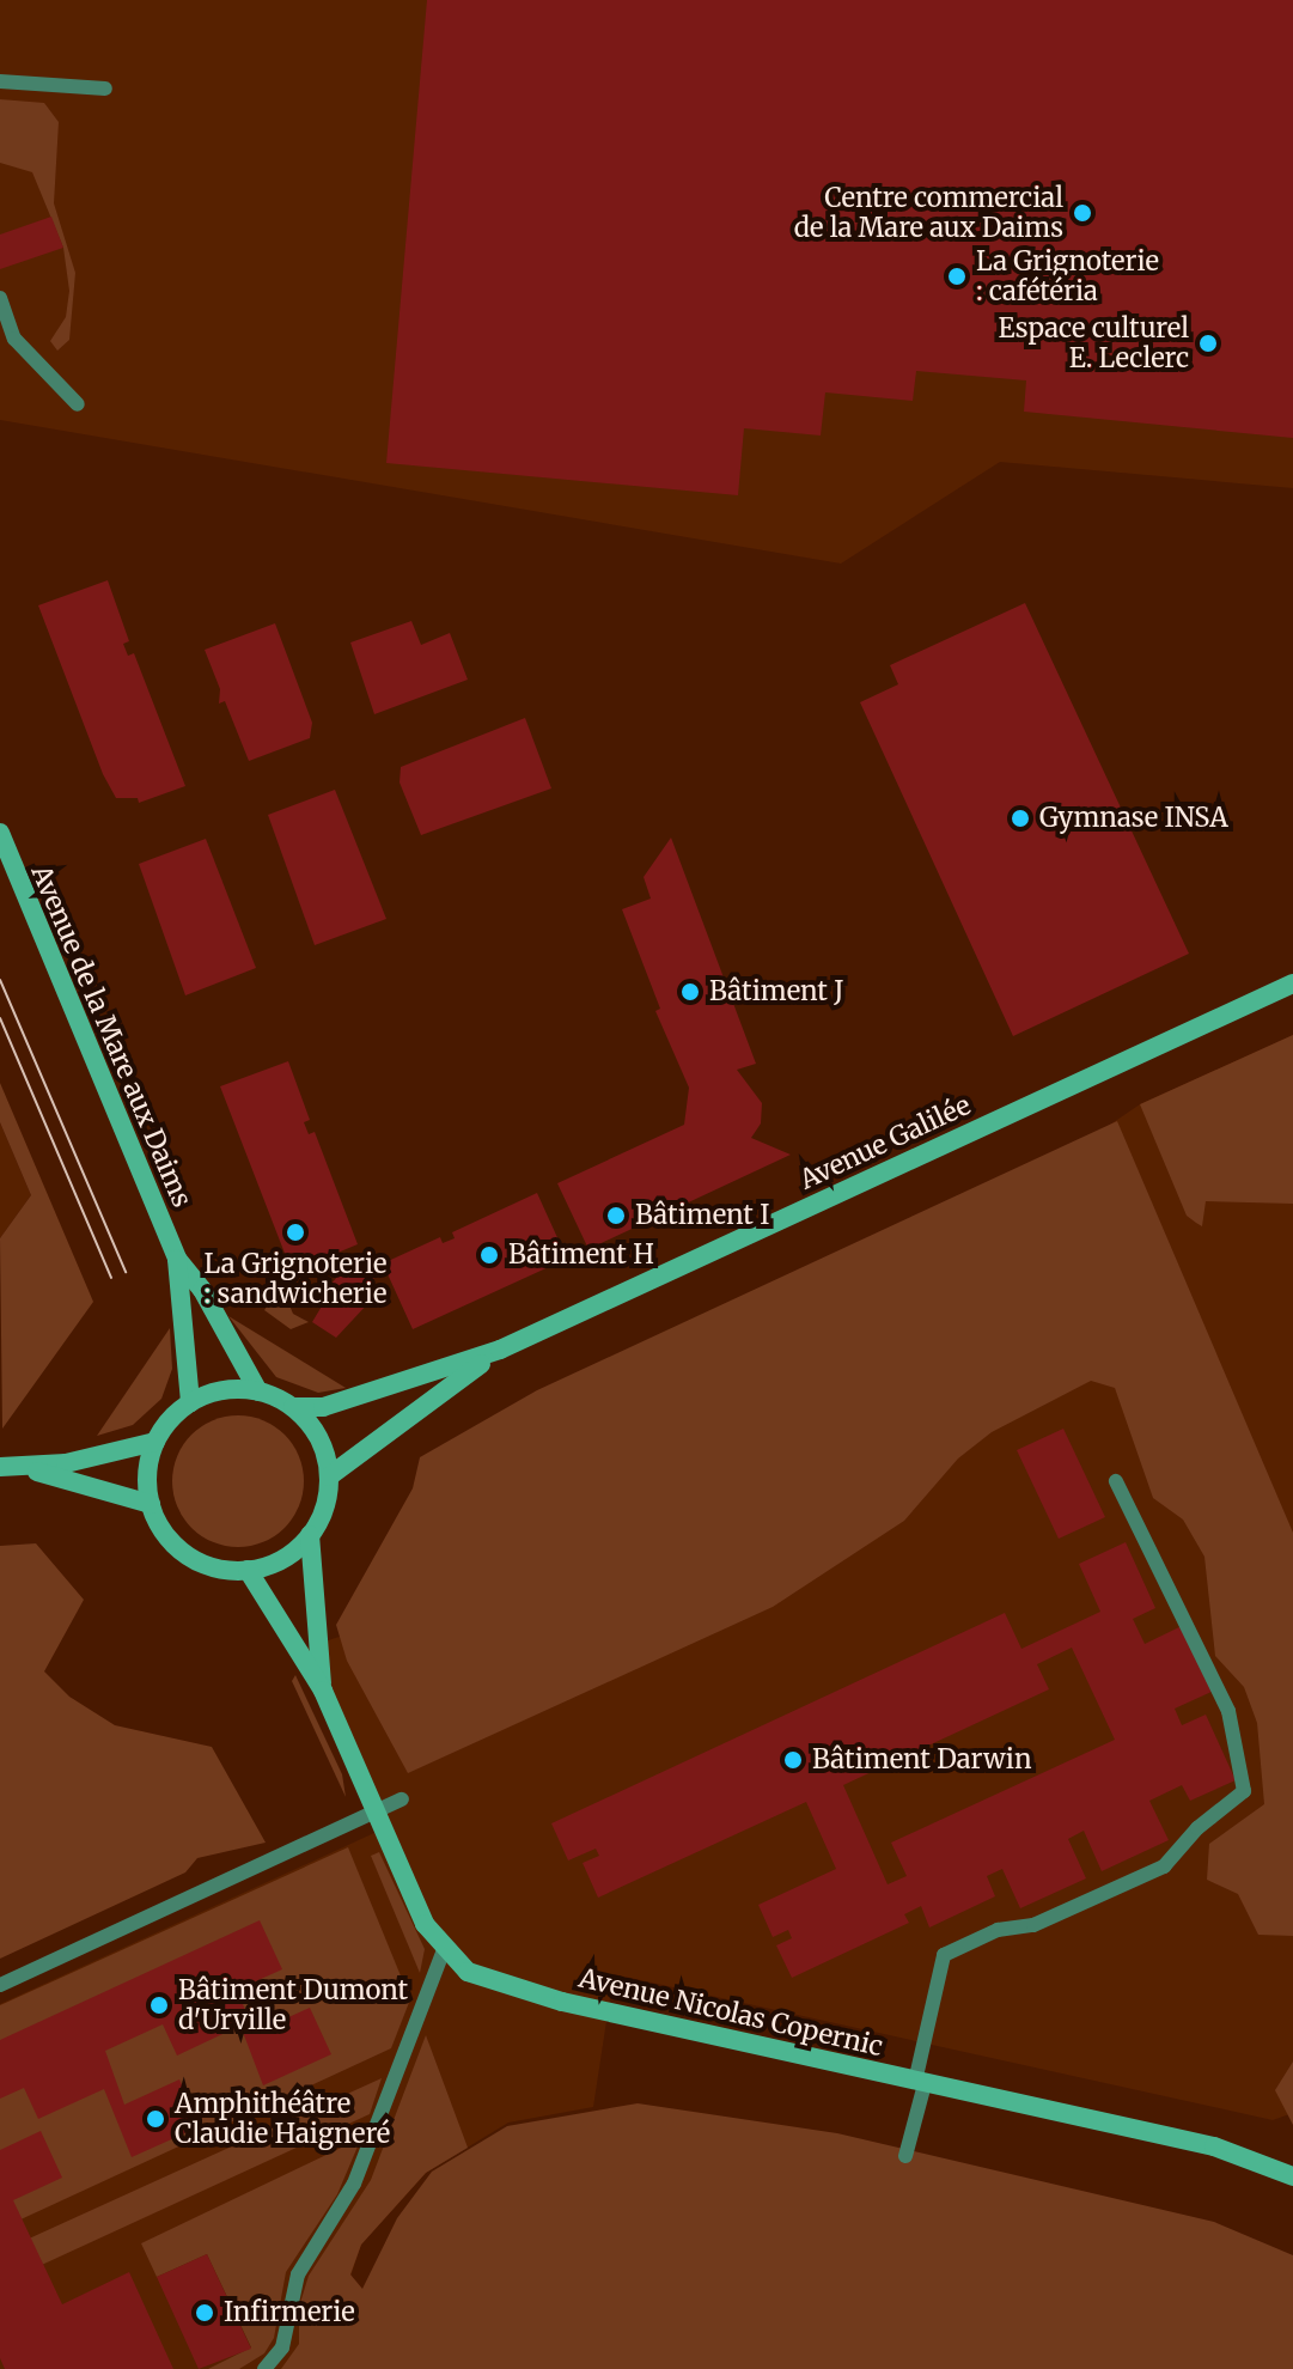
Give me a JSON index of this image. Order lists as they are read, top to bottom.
{
  "streets": {
    "street": ["Avenue de la Mare aux Daims", "Avenue Galilée", "Avenue Nicolas Copernic"]
  },
  "crossings": [
    ["Avenue de la Mare aux Daims", "Avenue Galilée"],
    ["Avenue de la Mare aux Daims", "Avenue Nicolas Copernic"],
    ["Avenue Galilée", "Avenue Nicolas Copernic"]
  ],
  "places": [
    "Centre commercial de la Mare aux Daims",
    "La Grignoterie : cafétéria",
    "Espace culturel E. Leclerc",
    "Gymnase INSA",
    "Bâtiment J",
    "Bâtiment I",
    "La Grignoterie : sandwicherie",
    "Bâtiment H",
    "Bâtiment Darwin",
    "Bâtiment Dumont d'Urville",
    "Amphithéâtre Claudie Haigneré",
    "Infirmerie"
  ]
}
